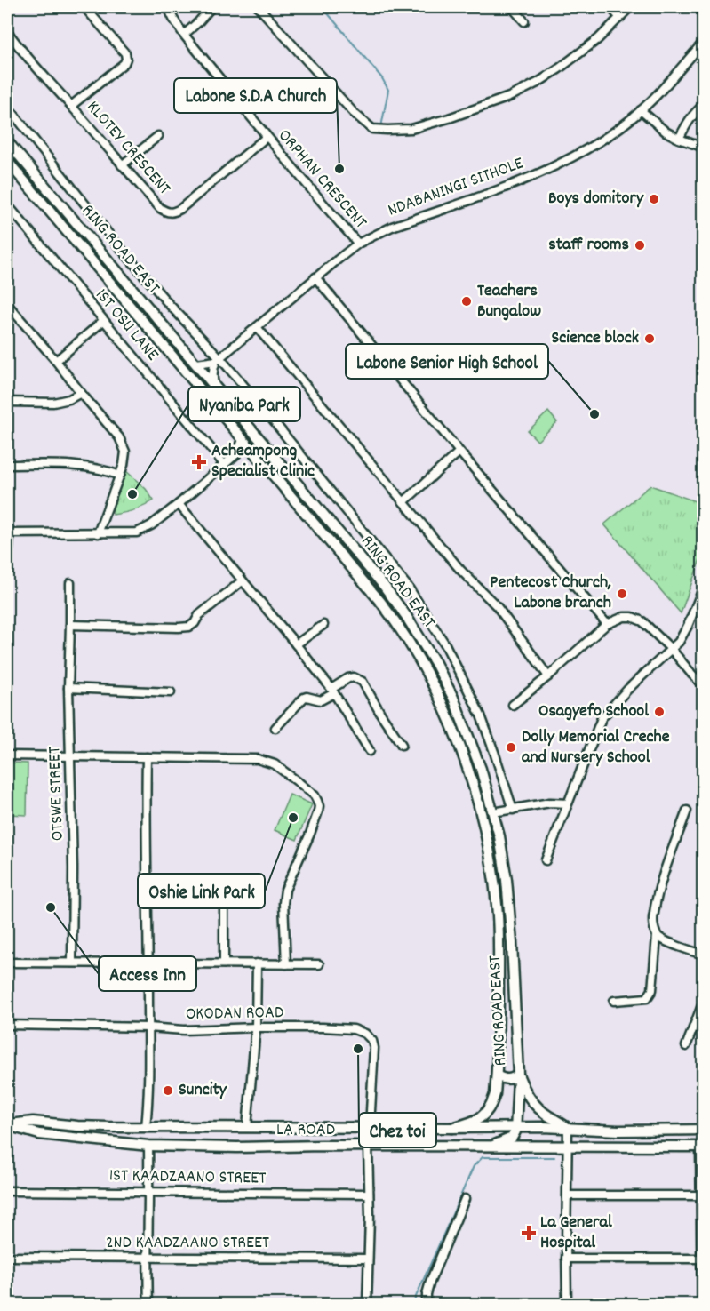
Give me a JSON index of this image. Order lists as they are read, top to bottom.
{
  "streets": {
    "main road": ["RING ROAD EAST", "LA ROAD"],
    "street": [
      "KLOTEY CRESCENT",
      "ORPHAN CRESCENT",
      "NDABANINGI SITHOLE",
      "1ST OSU LANE",
      "OTSWE STREET",
      "OKODAN ROAD",
      "1ST KAADZAANO STREET",
      "2ND KAADZAANO STREET"
    ]
  },
  "crossings": [
    ["KLOTEY CRESCENT", "ORPHAN CRESCENT"],
    ["ORPHAN CRESCENT", "NDABANINGI SITHOLE"],
    ["RING ROAD EAST", "LA ROAD"],
    ["OKODAN ROAD", "LA ROAD"]
  ],
  "places": {
    "other": [
      "Labone S.D.A Church",
      "Boys domitory",
      "staff rooms",
      "Teachers Bungalow",
      "Science block",
      "Labone Senior High School",
      "Nyaniba Park",
      "Pentecost Church, Labone branch",
      "Osagyefo School",
      "Dolly Memorial Creche and Nursery School",
      "Oshie Link Park",
      "Access Inn",
      "Chez toi",
      "Suncity"
    ],
    "health": ["Acheampong Specialist Clinic", "La General Hospital"]
  }
}
